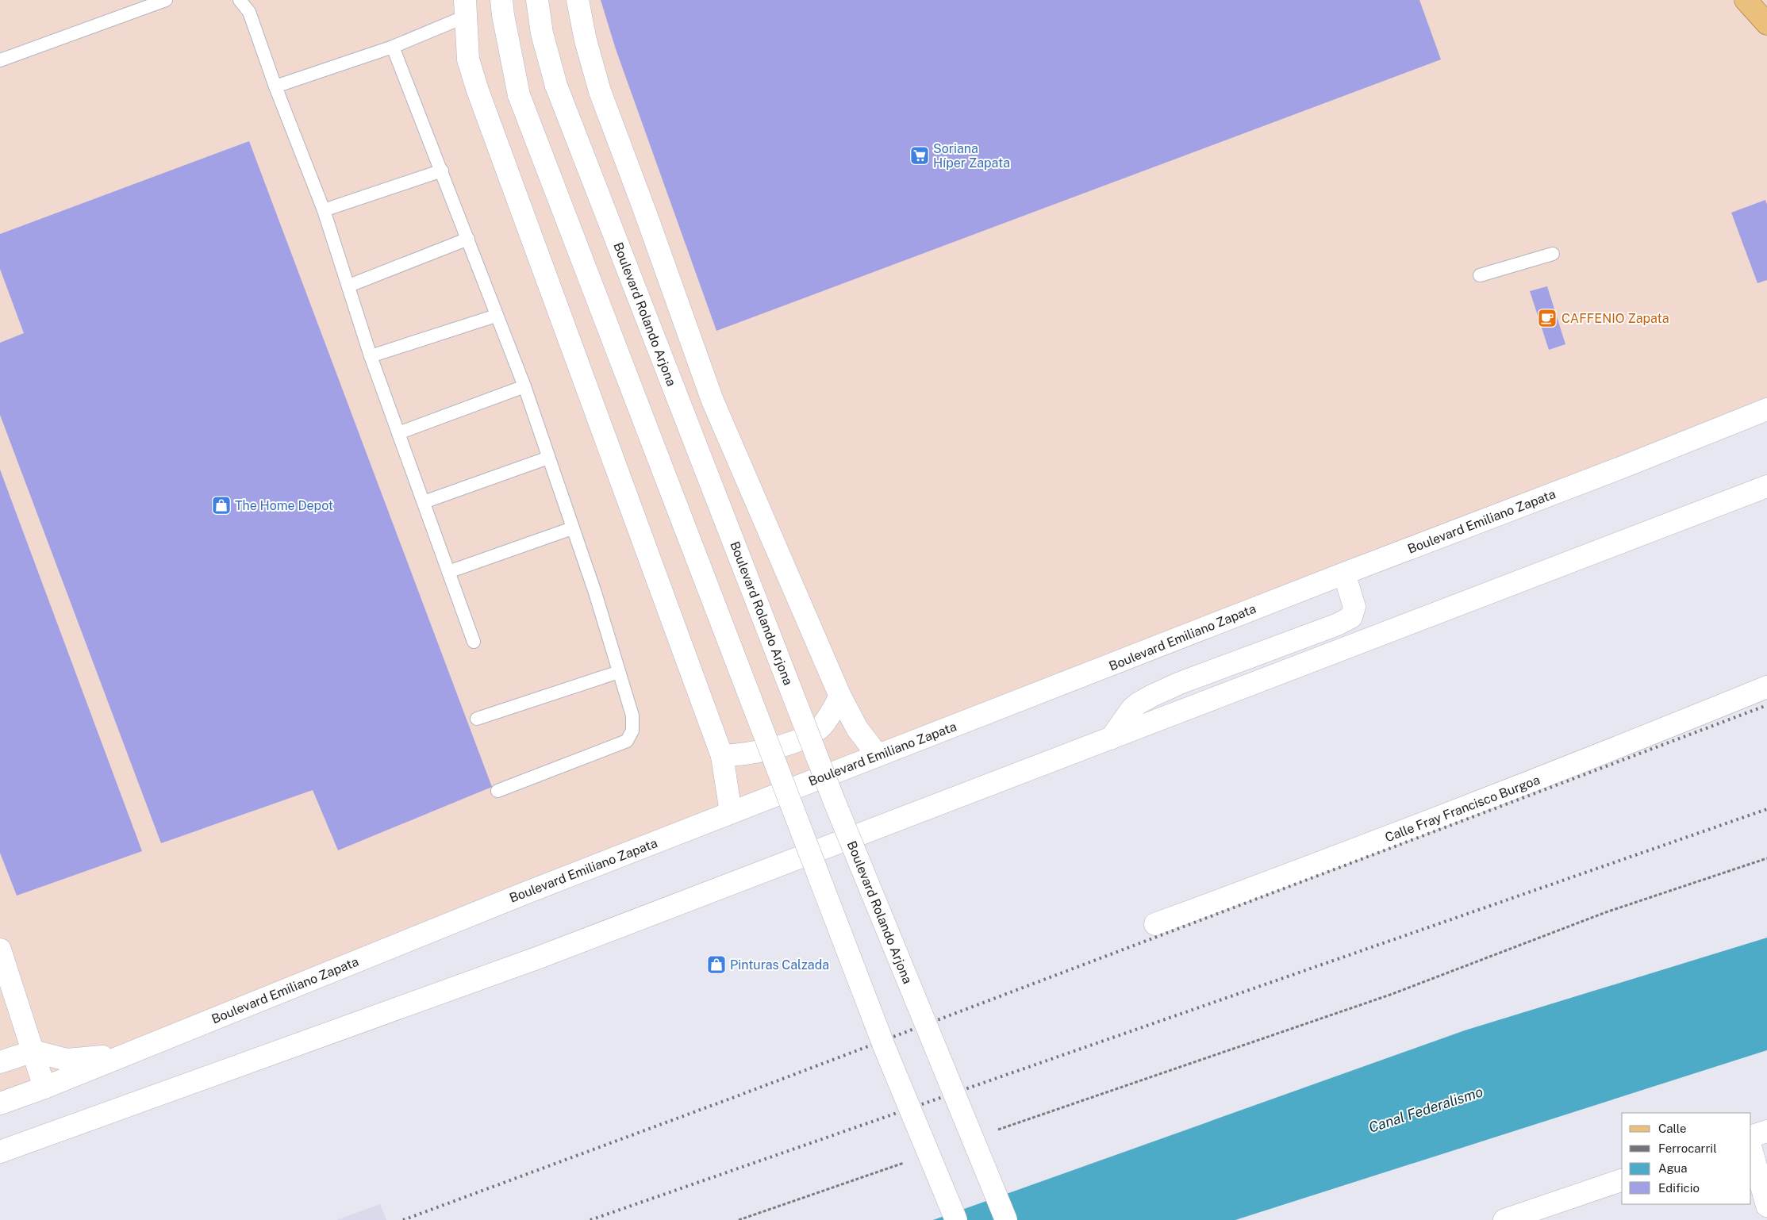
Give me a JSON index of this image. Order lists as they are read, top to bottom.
{
  "streets": {
    "main road": ["Boulevard Rolando Arjona", "Boulevard Emiliano Zapata", "Calle Fray Francisco Burgoa"]
  },
  "water": ["Canal Federalismo"],
  "places": {
    "supermarket": ["Soriana Híper Zapata"],
    "cafe": ["CAFFENIO Zapata"],
    "shop": ["The Home Depot", "Pinturas Calzada"]
  },
  "legend": [
    "Calle",
    "Ferrocarril",
    "Agua",
    "Edificio"
  ]
}
